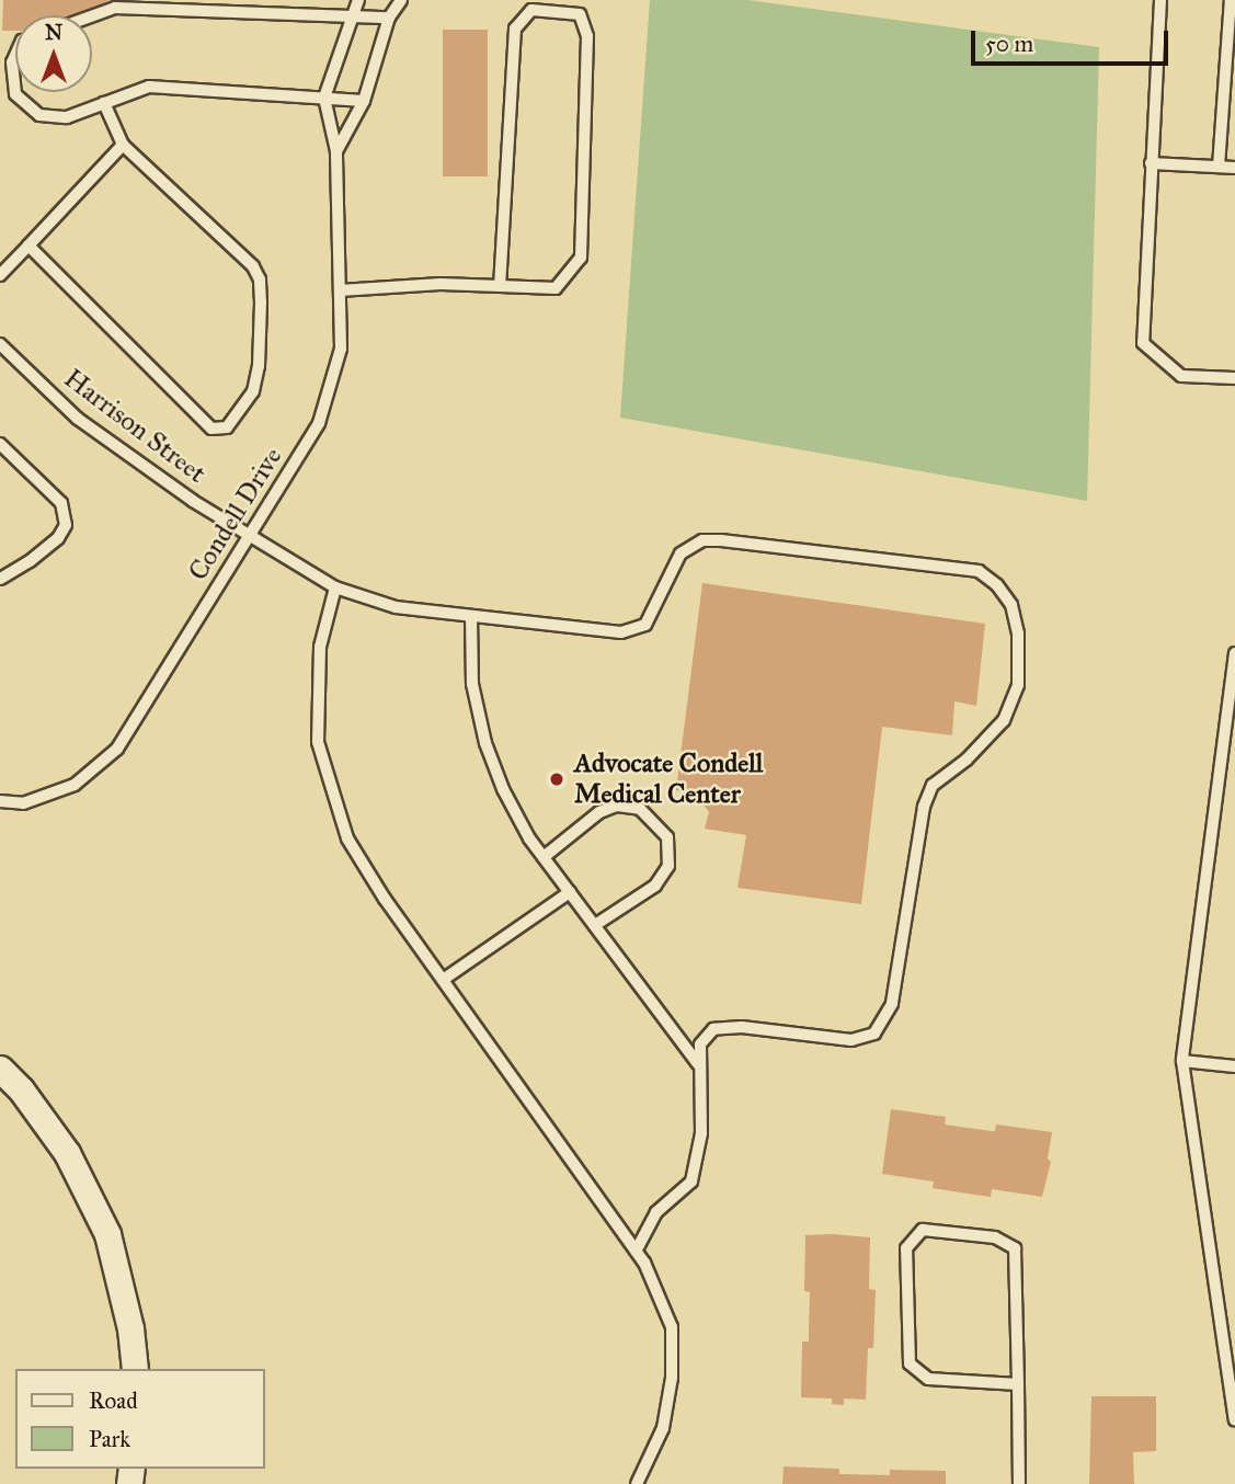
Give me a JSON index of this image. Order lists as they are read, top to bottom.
{
  "streets": {
    "lane": ["Harrison Street", "Condell Drive"]
  },
  "crossings": [
    ["Harrison Street", "Condell Drive"]
  ],
  "places": ["Advocate Condell Medical Center"],
  "legend": ["Road", "Park"],
  "scale_bar": "50 m",
  "north": "top"
}
